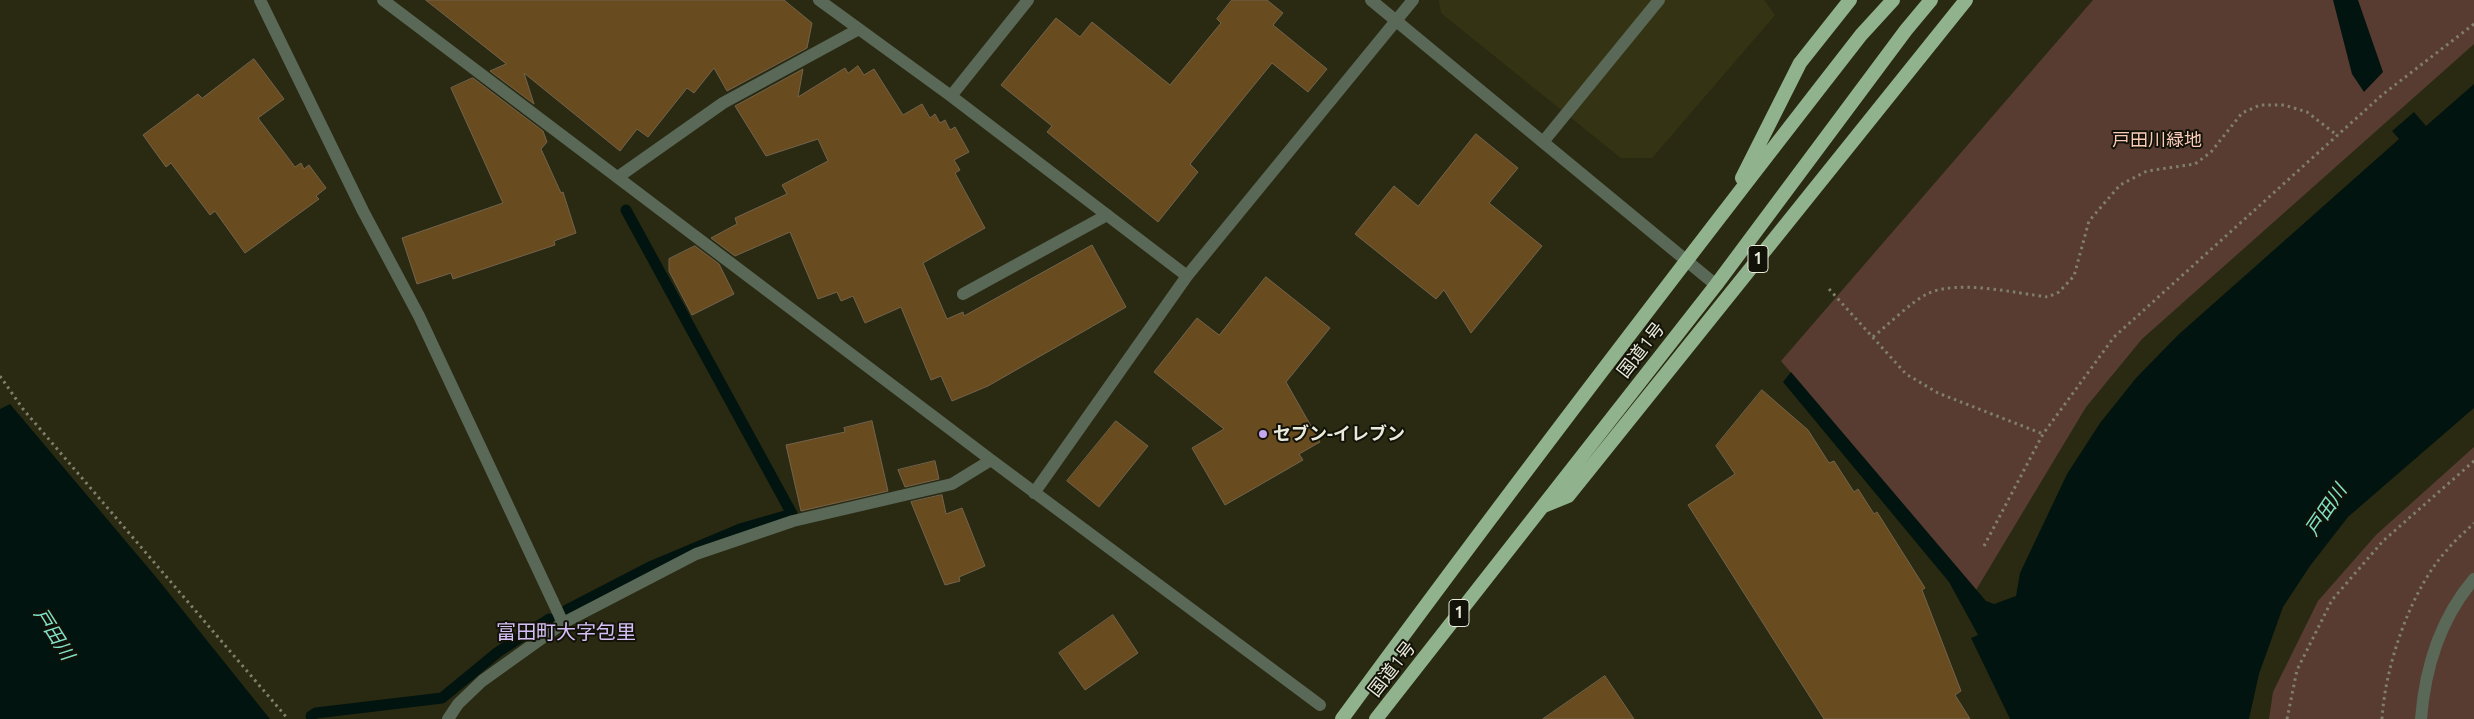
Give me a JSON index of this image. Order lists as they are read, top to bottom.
{
  "streets": {
    "highway": ["1", "国道1号"]
  },
  "crossings": [
    ["1", "国道1号"]
  ],
  "districts": ["富田町大字包里"],
  "water": ["戸田川"],
  "parks": ["戸田川緑地"],
  "places": ["セブン-イレブン"]
}
